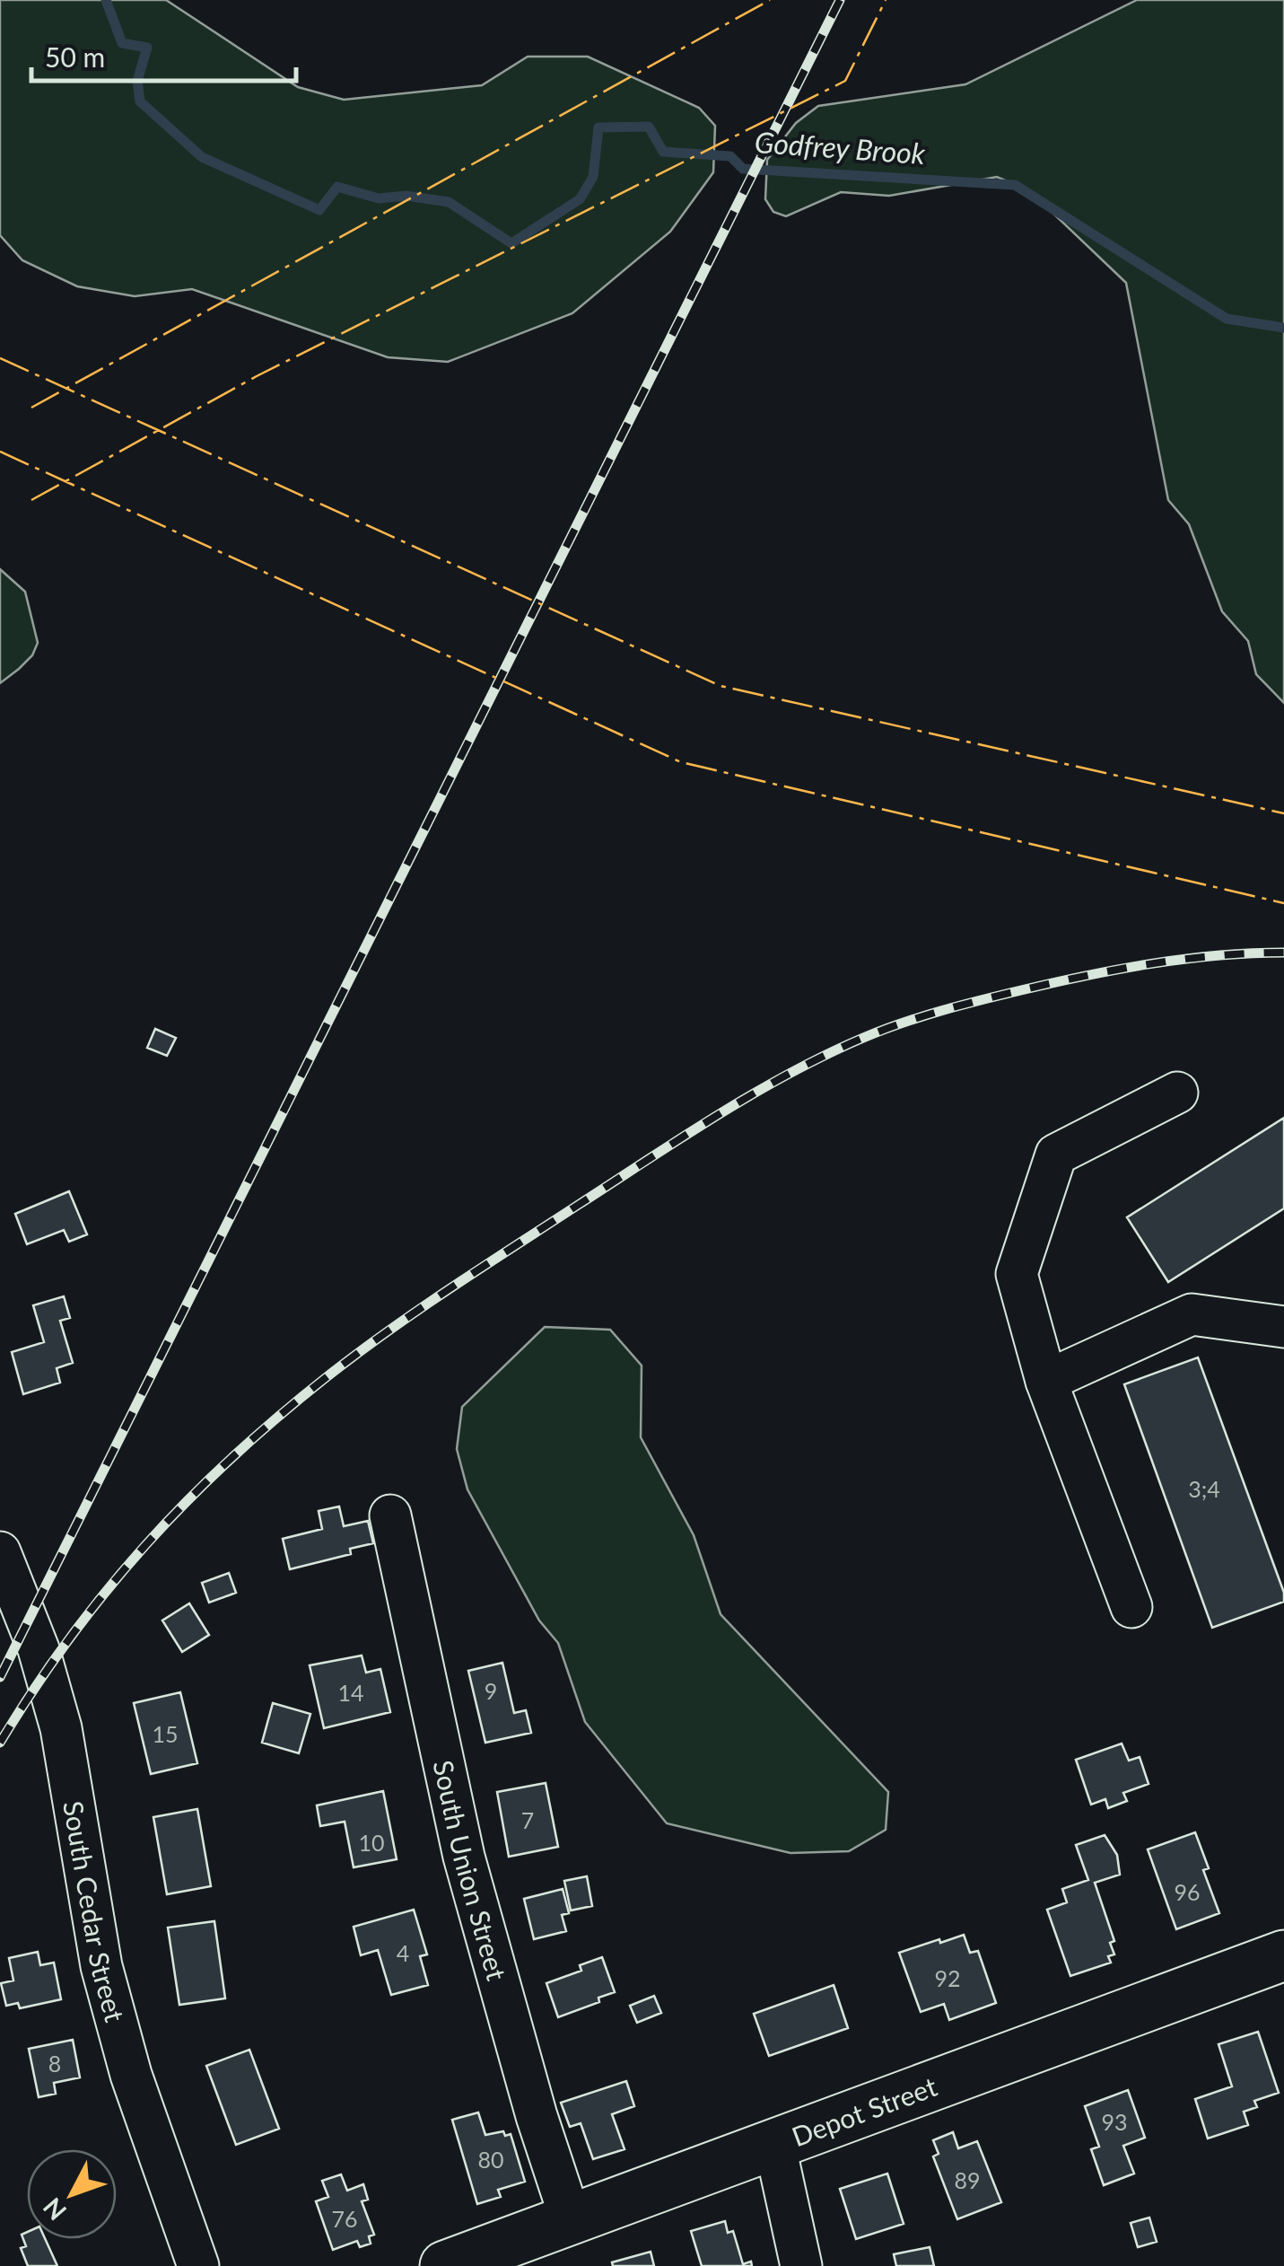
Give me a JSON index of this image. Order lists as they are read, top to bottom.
{
  "streets": {
    "main road": ["Depot Street"],
    "street": ["South Union Street", "South Cedar Street"]
  },
  "crossings": [
    ["South Union Street", "Depot Street"]
  ],
  "water": ["Godfrey Brook"],
  "house_numbers": [
    "3;4",
    "9",
    "14",
    "15",
    "7",
    "10",
    "96",
    "4",
    "92",
    "8",
    "93",
    "80",
    "89",
    "76"
  ],
  "scale_bar": "50 m",
  "north": "bottom left"
}
